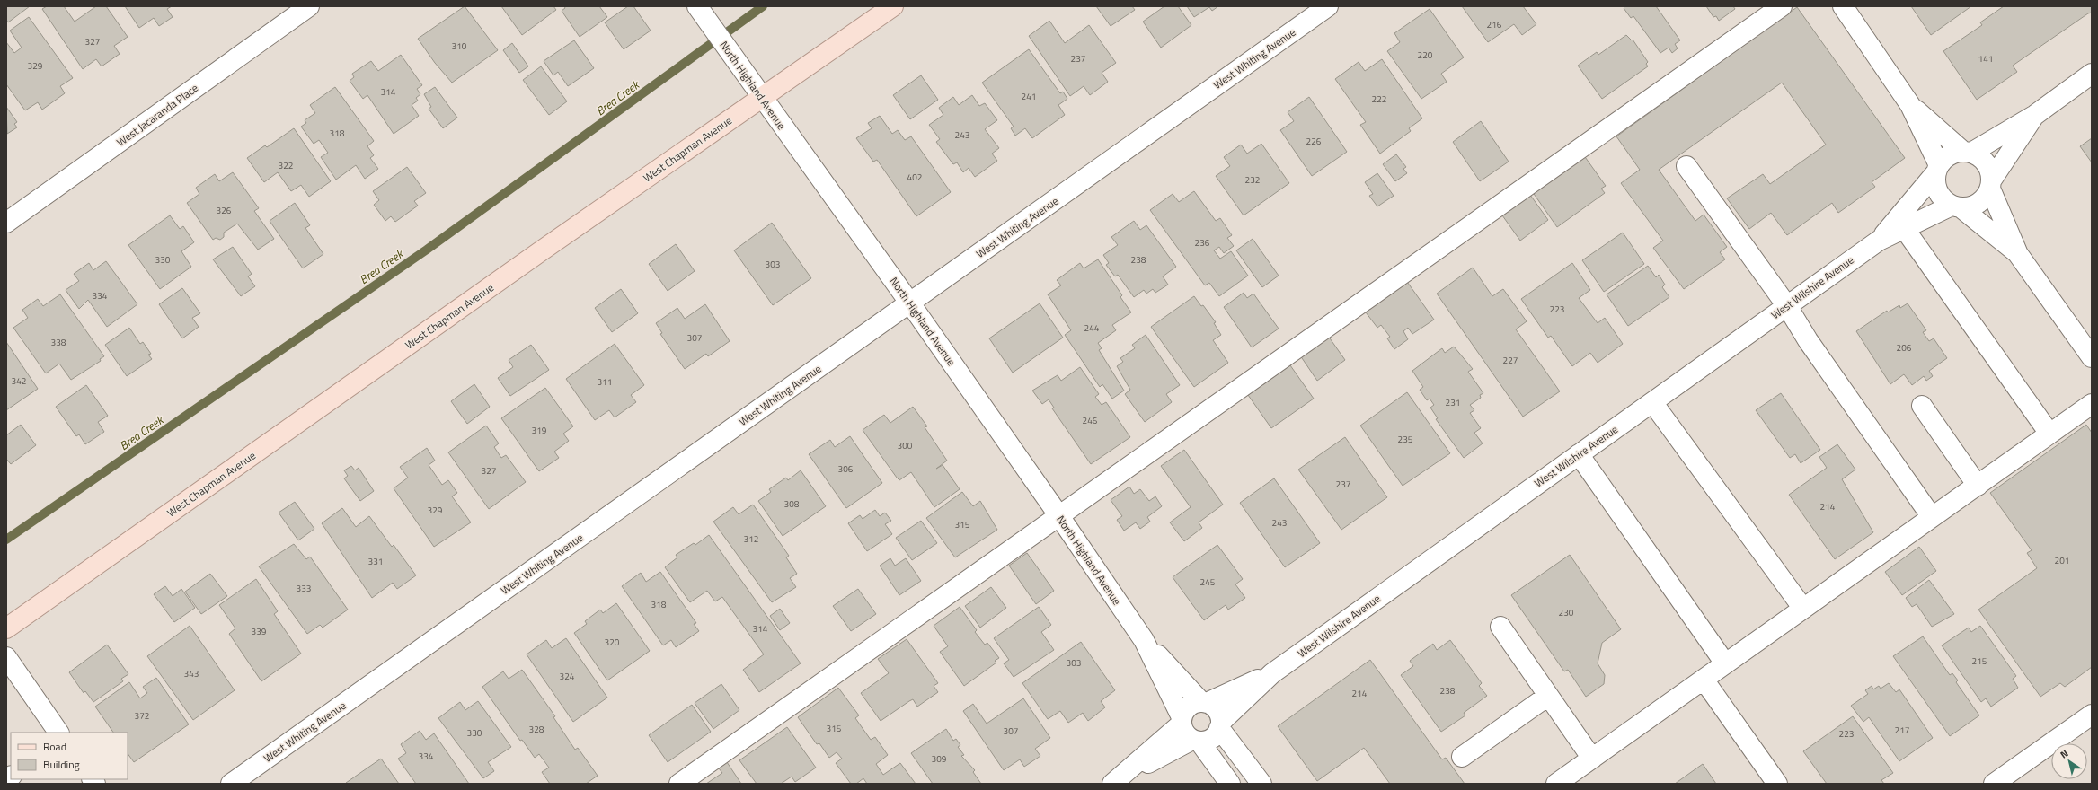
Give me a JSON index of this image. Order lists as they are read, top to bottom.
{
  "streets": {
    "main road": ["West Chapman Avenue"],
    "street": [
      "West Whiting Avenue",
      "North Highland Avenue",
      "West Jacaranda Place",
      "West Wilshire Avenue"
    ]
  },
  "crossings": [
    ["West Whiting Avenue", "North Highland Avenue"],
    ["North Highland Avenue", "West Chapman Avenue"],
    ["North Highland Avenue", "West Wilshire Avenue"]
  ],
  "water": ["Brea Creek"],
  "house_numbers": [
    "216",
    "327",
    "310",
    "220",
    "237",
    "141",
    "329",
    "314",
    "241",
    "222",
    "318",
    "243",
    "226",
    "322",
    "402",
    "232",
    "326",
    "236",
    "330",
    "238",
    "303",
    "334",
    "223",
    "244",
    "307",
    "338",
    "206",
    "227",
    "342",
    "311",
    "231",
    "246",
    "319",
    "235",
    "300",
    "306",
    "327",
    "237",
    "308",
    "214",
    "329",
    "243",
    "315",
    "312",
    "201",
    "331",
    "245",
    "333",
    "318",
    "230",
    "314",
    "339",
    "320",
    "215",
    "303",
    "343",
    "324",
    "238",
    "214",
    "372",
    "315",
    "328",
    "217",
    "307",
    "330",
    "223",
    "334",
    "309"
  ],
  "legend": ["Road", "Building"],
  "north": "top left"
}
